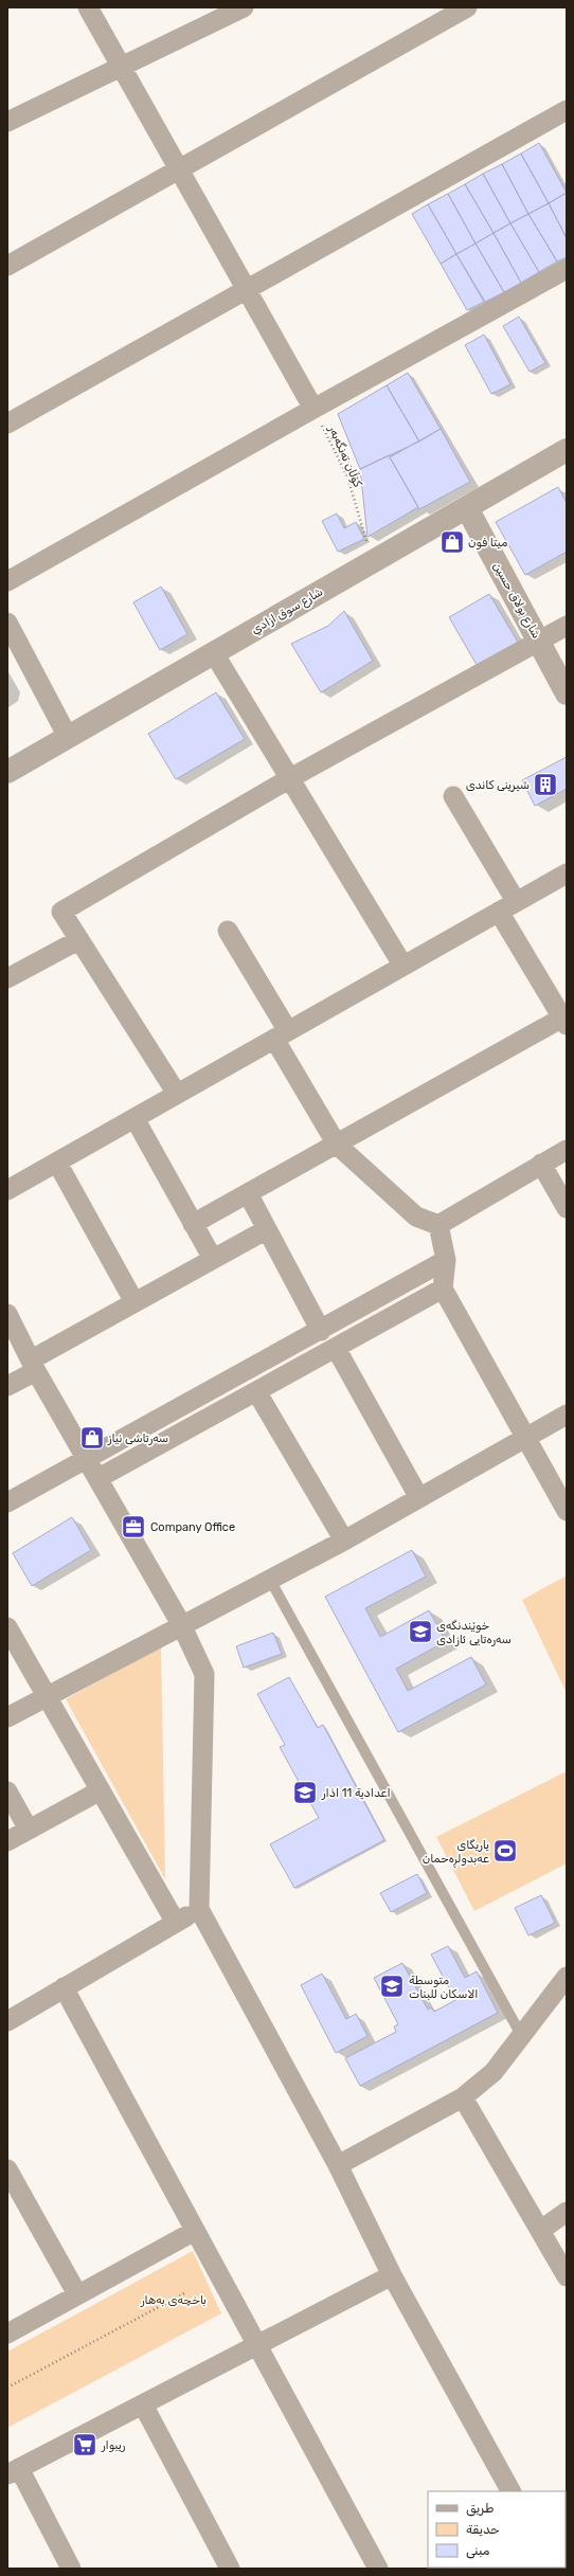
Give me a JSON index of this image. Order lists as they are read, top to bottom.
{
  "streets": {
    "street": ["شارع بولاق حسين", "شارع سوق ازادي"],
    "path": ["کۆڵان تەنگەبەر"]
  },
  "crossings": [
    ["کۆڵان تەنگەبەر", "شارع سوق ازادي"],
    ["شارع بولاق حسين", "شارع سوق ازادي"]
  ],
  "parks": ["باخچەی بەهار"],
  "places": {
    "shop": ["ميتا فون", "سەرتاشی نیاز"],
    "building": ["شیرینی کاندی"],
    "office": ["Company Office"],
    "school or university": ["خوێندنگەی سەرەتایی ئازادی", "اعدادية 11 اذار", "متوسطة الاسكان للبنات"],
    "sports": ["یاریگای عەبدولڕەحمان"],
    "supermarket": ["ريبوار"]
  },
  "legend": ["طريق", "حديقة", "مبنى"]
}
